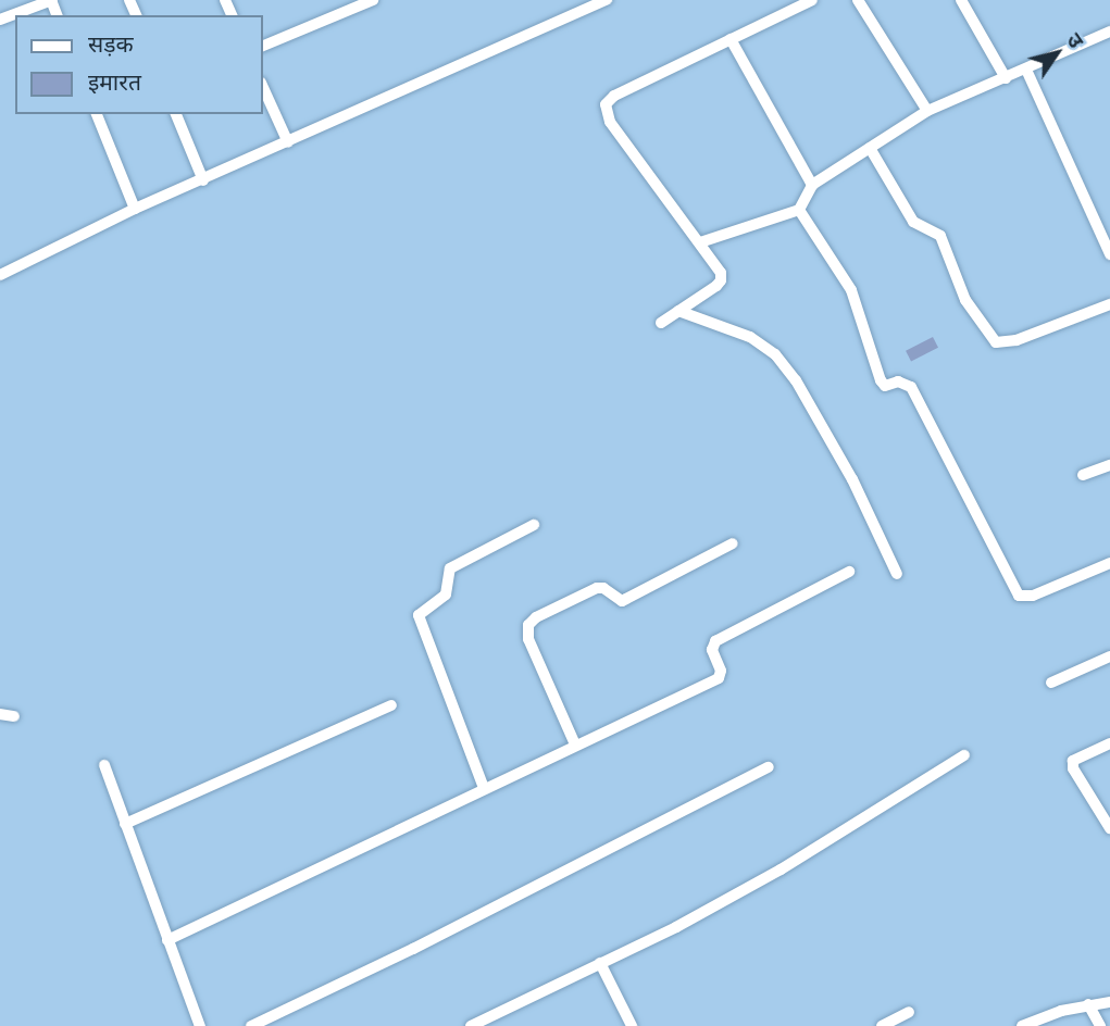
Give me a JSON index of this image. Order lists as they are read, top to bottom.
{
  "legend": ["सड़क", "इमारत"],
  "north": "top right"
}
